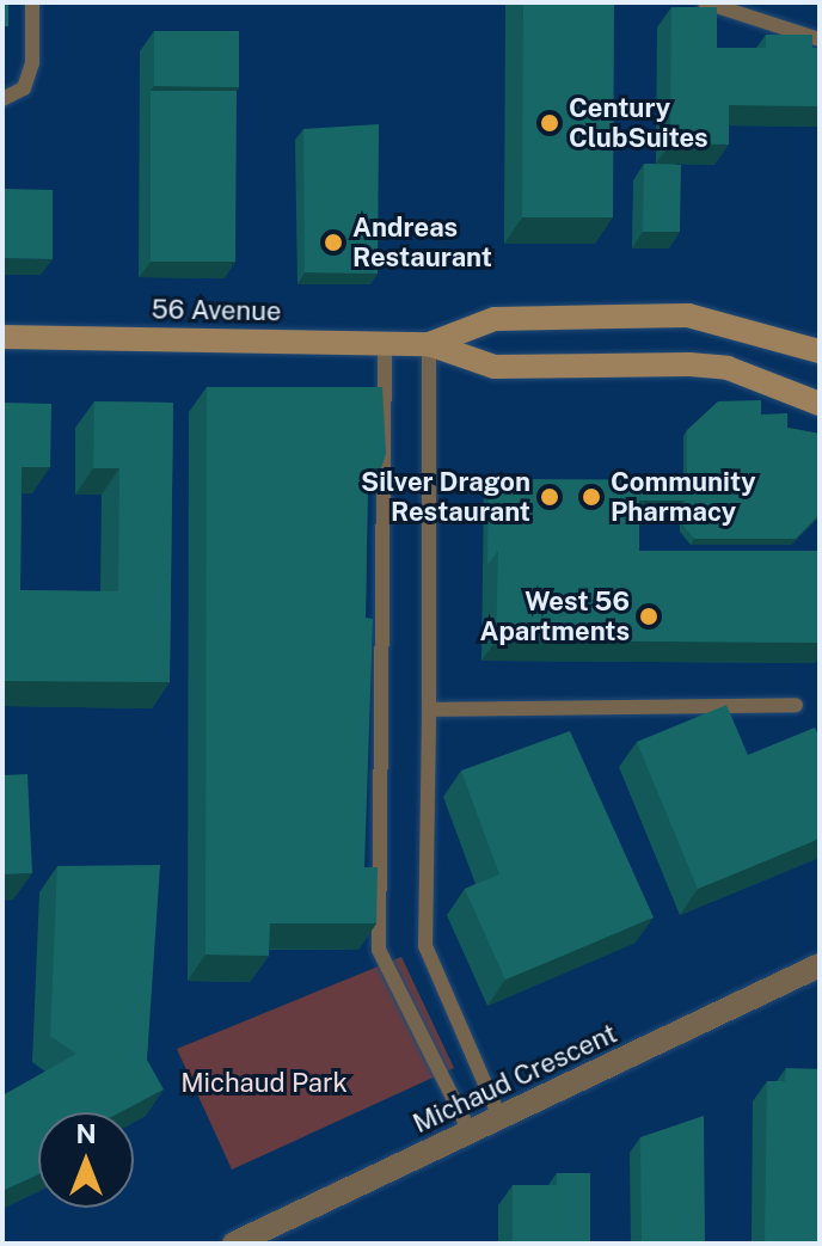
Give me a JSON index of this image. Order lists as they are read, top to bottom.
{
  "streets": {
    "main road": ["56 Avenue"],
    "street": ["Michaud Crescent"]
  },
  "parks": ["Michaud Park"],
  "places": [
    "Century ClubSuites",
    "Andreas Restaurant",
    "Silver Dragon Restaurant",
    "Community Pharmacy",
    "West 56 Apartments"
  ],
  "north": "top"
}
